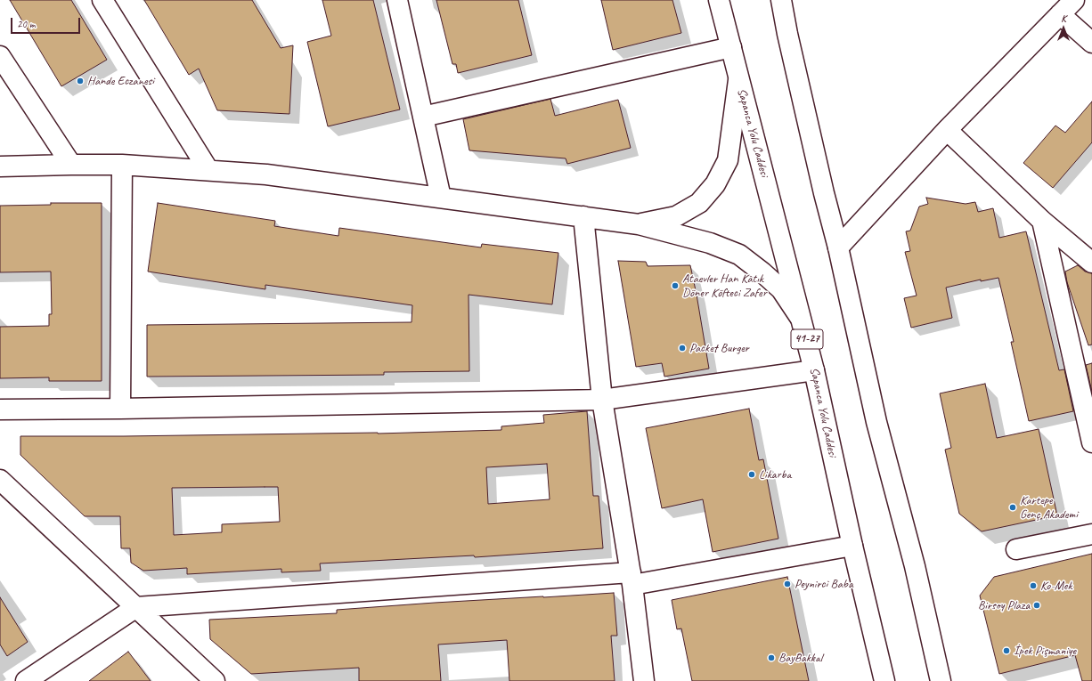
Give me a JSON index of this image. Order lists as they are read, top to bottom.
{
  "streets": {
    "main road": ["Sapanca Yolu Caddesi", "41-27"]
  },
  "places": [
    "Hande Eczanesi",
    "Ataevler Han Katık Döner Köfteci Zafer",
    "Packet Burger",
    "Likarba",
    "Kartepe Genç Akademi",
    "Peynirci Baba",
    "Ko-Mek",
    "Birsoy Plaza",
    "İpek Pişmaniye",
    "BayBakkal"
  ],
  "scale_bar": "20 m",
  "north": "top"
}
